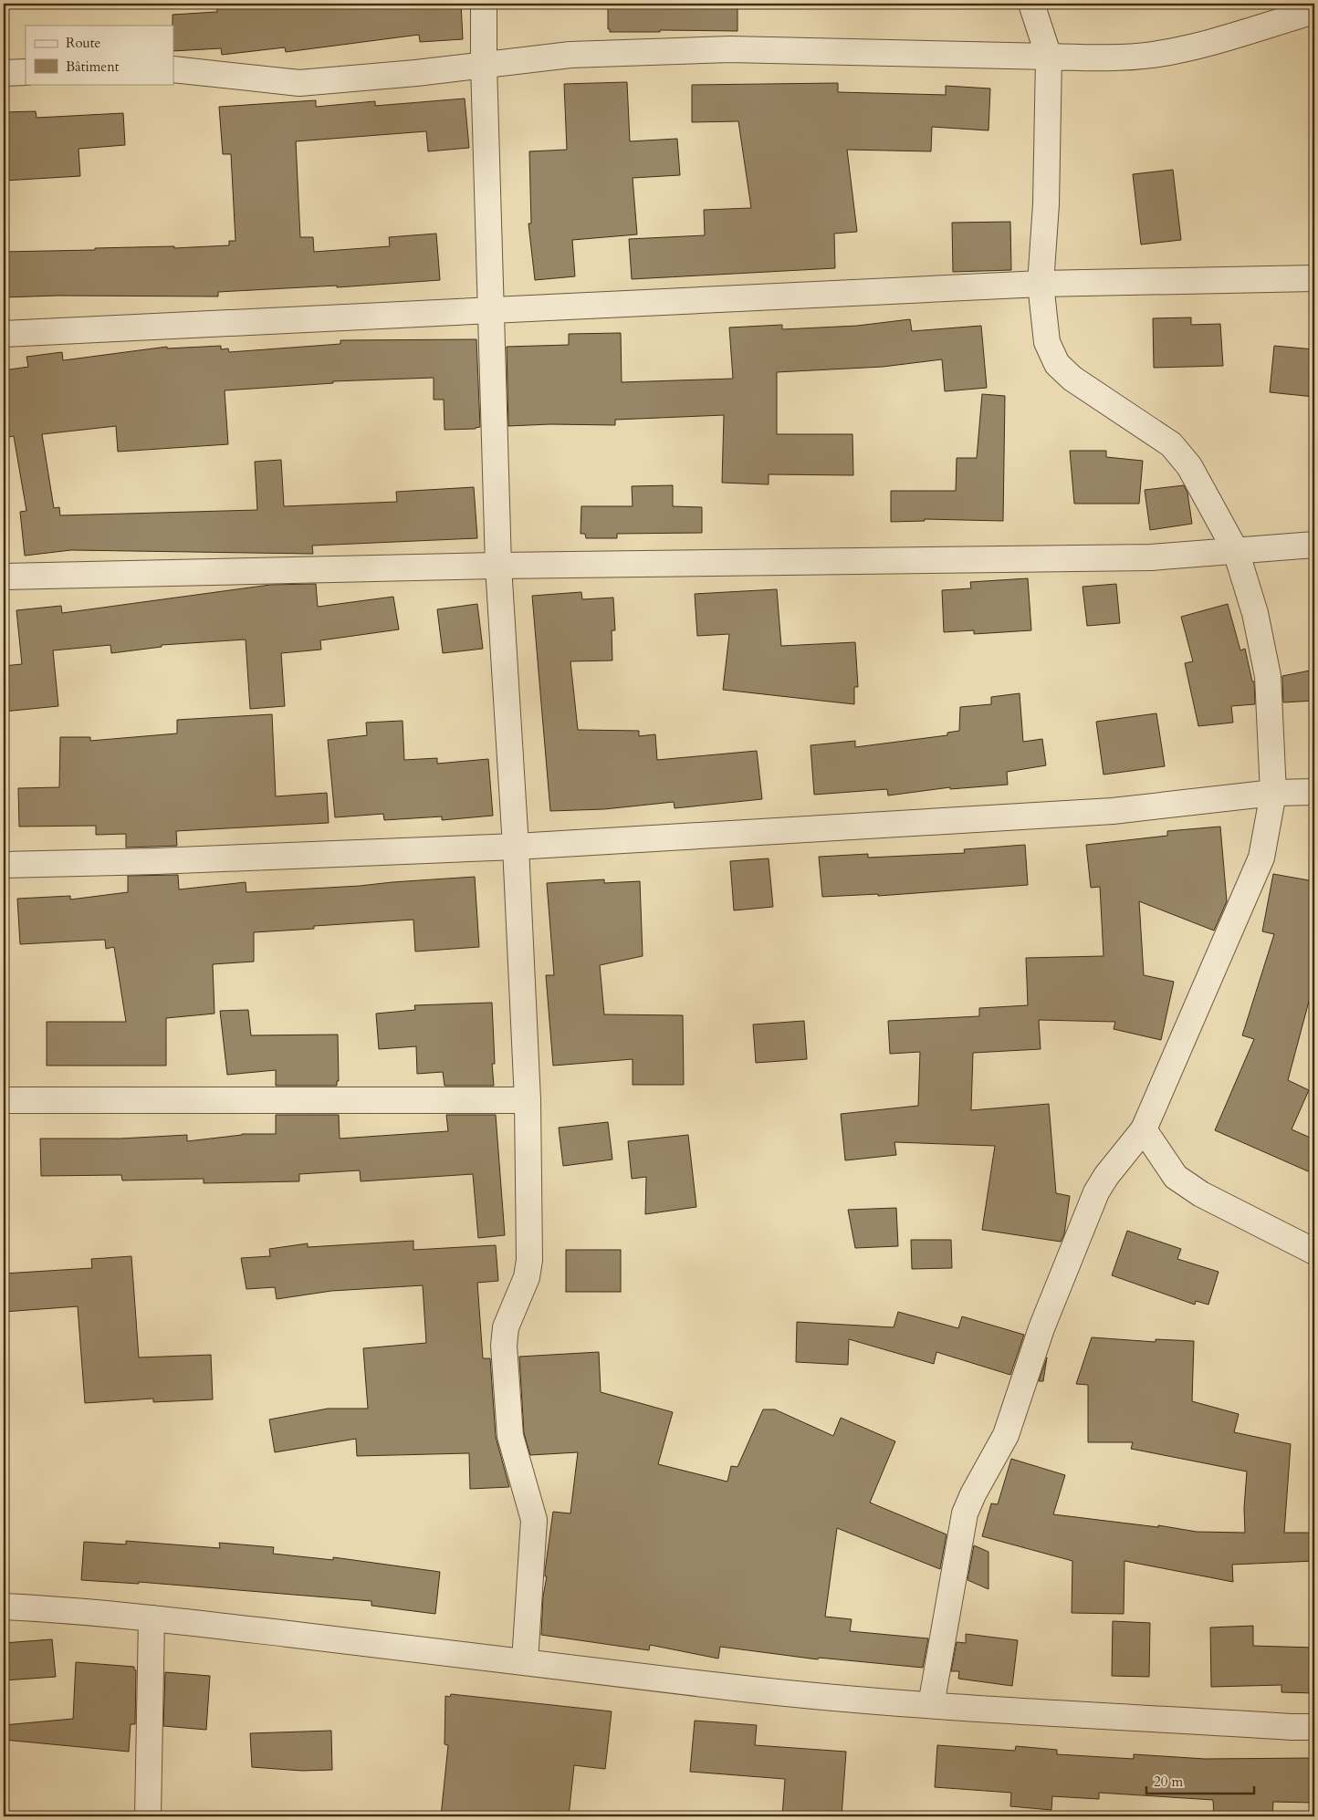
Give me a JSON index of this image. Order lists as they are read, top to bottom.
{
  "legend": ["Route", "Bâtiment"],
  "scale_bar": "20 m"
}
